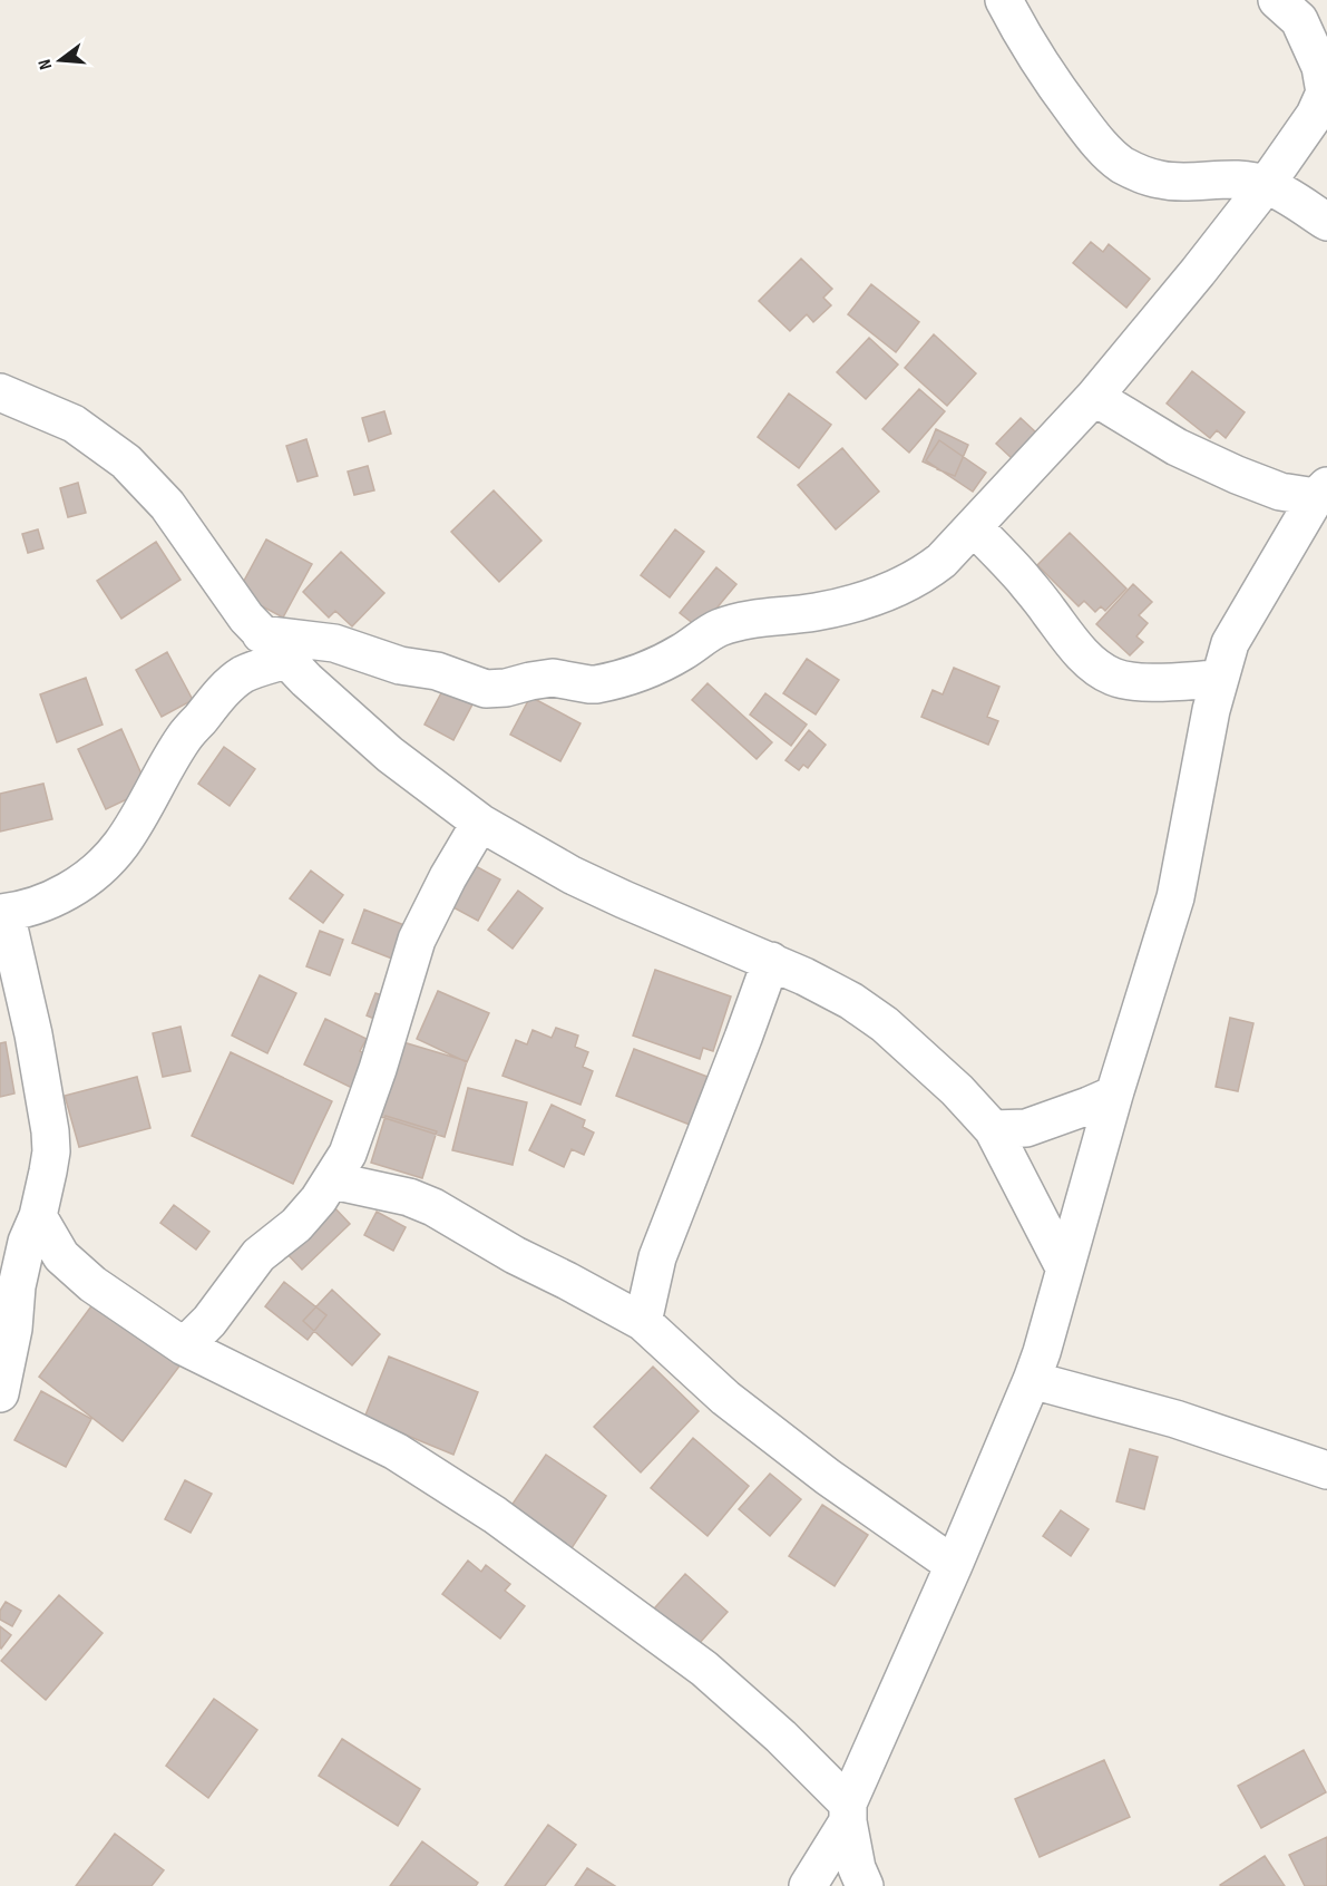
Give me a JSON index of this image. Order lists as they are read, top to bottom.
{
  "north": "left"
}
